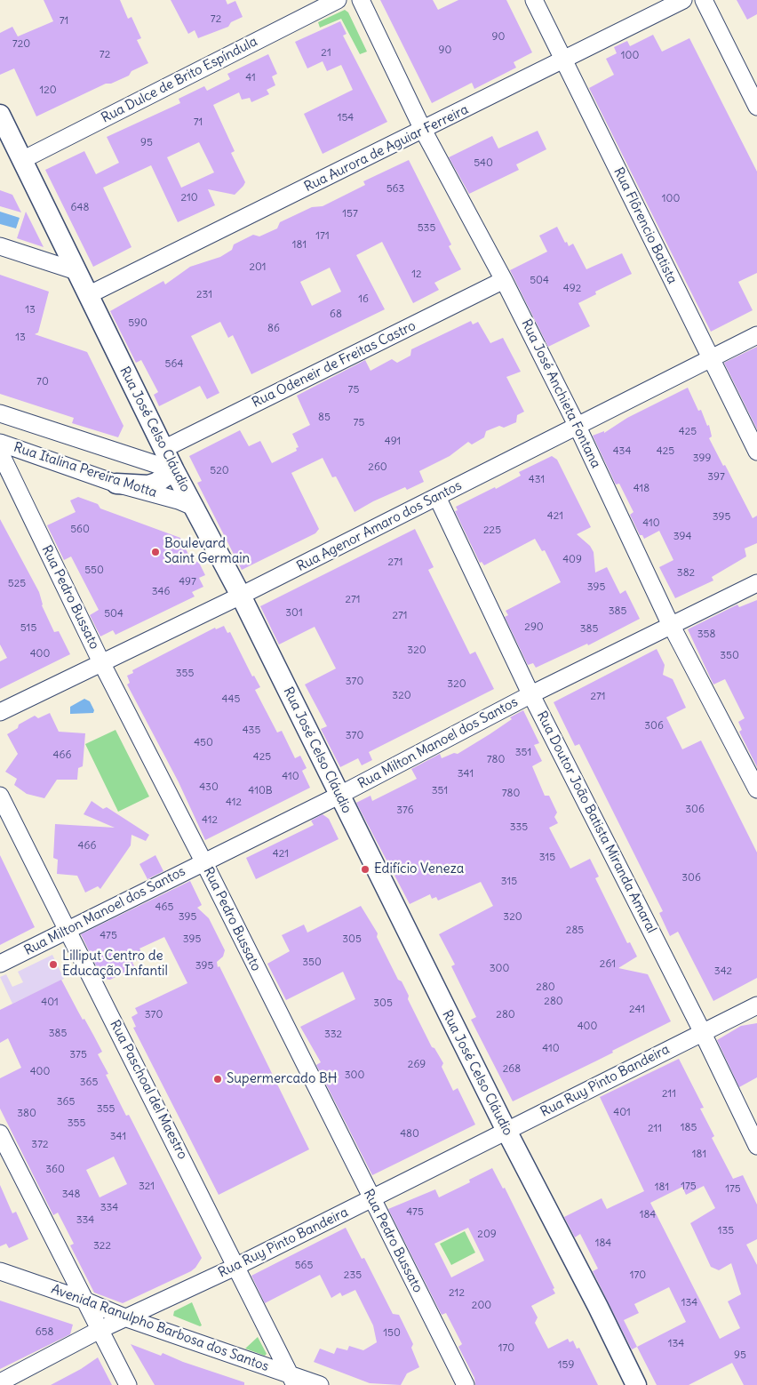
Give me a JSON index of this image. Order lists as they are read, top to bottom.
{
  "streets": {
    "street": [
      "Rua Dulce de Brito Espíndula",
      "Rua Aurora de Aguiar Ferreira",
      "Rua Flôrencio Batista",
      "Rua Odeneir de Freitas Castro",
      "Rua José Anchieta Fontana",
      "Rua José Celso Cláudio",
      "Rua Italina Pereira Motta",
      "Rua Agenor Amaro dos Santos",
      "Rua Pedro Bussato",
      "Rua Milton Manoel dos Santos",
      "Rua Doutor João Batista Miranda Amaral",
      "Rua Ruy Pinto Bandeira",
      "Rua Paschoal del Maestro",
      "Avenida Ranulpho Barbosa dos Santos"
    ]
  },
  "crossings": [
    ["Rua Dulce de Brito Espíndula", "Rua José Celso Cláudio"],
    ["Rua Aurora de Aguiar Ferreira", "Rua Flôrencio Batista"],
    ["Rua Aurora de Aguiar Ferreira", "Rua José Anchieta Fontana"],
    ["Rua Aurora de Aguiar Ferreira", "Rua José Celso Cláudio"],
    ["Rua Flôrencio Batista", "Rua Agenor Amaro dos Santos"],
    ["Rua Odeneir de Freitas Castro", "Rua José Anchieta Fontana"],
    ["Rua Odeneir de Freitas Castro", "Rua José Celso Cláudio"],
    ["Rua José Anchieta Fontana", "Rua Agenor Amaro dos Santos"],
    ["Rua José Anchieta Fontana", "Rua Milton Manoel dos Santos"],
    ["Rua José Celso Cláudio", "Rua Italina Pereira Motta"],
    ["Rua José Celso Cláudio", "Rua Agenor Amaro dos Santos"],
    ["Rua José Celso Cláudio", "Rua Milton Manoel dos Santos"],
    ["Rua José Celso Cláudio", "Rua Ruy Pinto Bandeira"],
    ["Rua Agenor Amaro dos Santos", "Rua Pedro Bussato"],
    ["Rua Agenor Amaro dos Santos", "Rua Doutor João Batista Miranda Amaral"],
    ["Rua Pedro Bussato", "Rua Milton Manoel dos Santos"],
    ["Rua Pedro Bussato", "Rua Ruy Pinto Bandeira"],
    ["Rua Milton Manoel dos Santos", "Rua Doutor João Batista Miranda Amaral"],
    ["Rua Milton Manoel dos Santos", "Rua Paschoal del Maestro"],
    ["Rua Doutor João Batista Miranda Amaral", "Rua Ruy Pinto Bandeira"],
    ["Rua Ruy Pinto Bandeira", "Rua Paschoal del Maestro"],
    ["Rua Ruy Pinto Bandeira", "Avenida Ranulpho Barbosa dos Santos"],
    ["Rua Paschoal del Maestro", "Avenida Ranulpho Barbosa dos Santos"]
  ],
  "places": [
    "Boulevard Saint Germain",
    "Edifício Veneza",
    "Lilliput Centro de Educação Infantil",
    "Supermercado BH"
  ],
  "house_numbers": [
    "72",
    "71",
    "90",
    "720",
    "90",
    "21",
    "72",
    "100",
    "41",
    "120",
    "154",
    "71",
    "95",
    "540",
    "563",
    "210",
    "100",
    "648",
    "157",
    "535",
    "171",
    "181",
    "201",
    "12",
    "504",
    "492",
    "231",
    "16",
    "13",
    "68",
    "590",
    "86",
    "13",
    "564",
    "70",
    "75",
    "85",
    "75",
    "425",
    "491",
    "434",
    "425",
    "399",
    "260",
    "520",
    "397",
    "431",
    "418",
    "421",
    "395",
    "410",
    "560",
    "225",
    "394",
    "409",
    "271",
    "550",
    "382",
    "497",
    "525",
    "395",
    "346",
    "271",
    "385",
    "301",
    "504",
    "271",
    "290",
    "515",
    "385",
    "358",
    "320",
    "400",
    "350",
    "355",
    "370",
    "320",
    "320",
    "271",
    "445",
    "306",
    "435",
    "370",
    "450",
    "351",
    "466",
    "425",
    "780",
    "341",
    "410",
    "430",
    "410B",
    "351",
    "780",
    "412",
    "306",
    "376",
    "412",
    "335",
    "466",
    "421",
    "315",
    "306",
    "315",
    "465",
    "395",
    "320",
    "285",
    "475",
    "395",
    "305",
    "350",
    "261",
    "395",
    "300",
    "342",
    "280",
    "280",
    "401",
    "305",
    "241",
    "370",
    "280",
    "400",
    "385",
    "332",
    "410",
    "375",
    "269",
    "268",
    "400",
    "300",
    "365",
    "211",
    "365",
    "355",
    "401",
    "380",
    "355",
    "185",
    "211",
    "480",
    "341",
    "372",
    "181",
    "360",
    "321",
    "175",
    "181",
    "175",
    "348",
    "334",
    "475",
    "184",
    "334",
    "135",
    "209",
    "184",
    "322",
    "565",
    "235",
    "170",
    "212",
    "134",
    "200",
    "658",
    "150",
    "134",
    "170",
    "95",
    "159"
  ]
}
